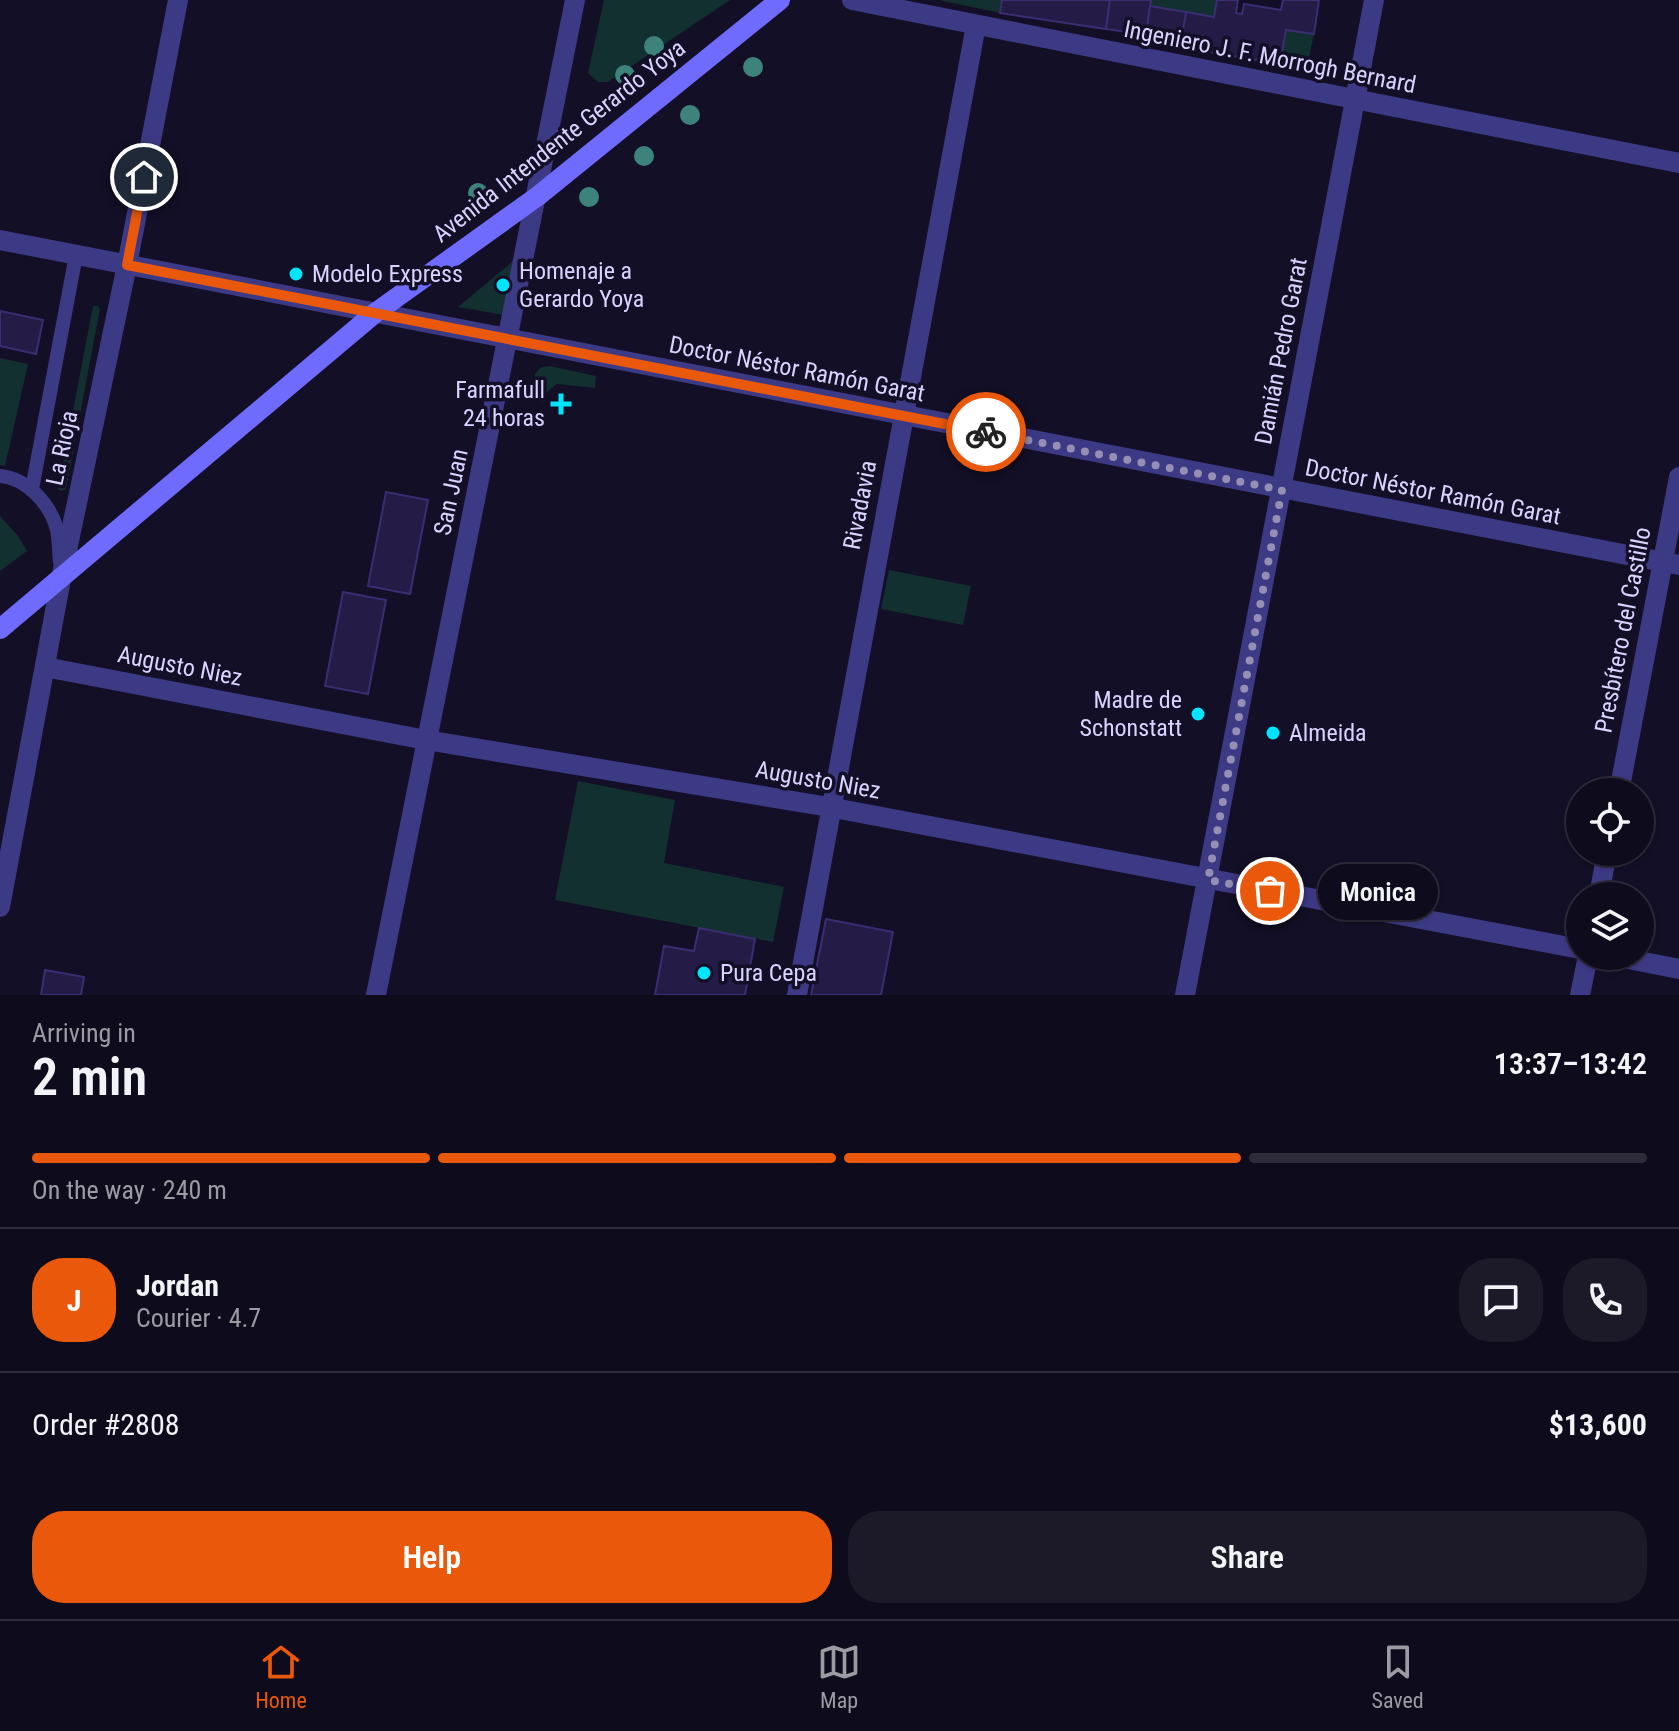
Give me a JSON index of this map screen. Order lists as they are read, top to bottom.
{
  "streets": {
    "main road": ["Avenida Intendente Gerardo Yoya"],
    "street": [
      "Ingeniero J. F. Morrogh Bernard",
      "Damián Pedro Garat",
      "Doctor Néstor Ramón Garat",
      "La Rioja",
      "San Juan",
      "Rivadavia",
      "Presbítero del Castillo",
      "Augusto Niez"
    ]
  },
  "crossings": [
    ["Ingeniero J. F. Morrogh Bernard", "Damián Pedro Garat"],
    ["Ingeniero J. F. Morrogh Bernard", "Rivadavia"],
    ["Avenida Intendente Gerardo Yoya", "Doctor Néstor Ramón Garat"],
    ["Avenida Intendente Gerardo Yoya", "La Rioja"],
    ["Avenida Intendente Gerardo Yoya", "San Juan"],
    ["Damián Pedro Garat", "Doctor Néstor Ramón Garat"],
    ["Damián Pedro Garat", "Augusto Niez"],
    ["Doctor Néstor Ramón Garat", "La Rioja"],
    ["Doctor Néstor Ramón Garat", "San Juan"],
    ["Doctor Néstor Ramón Garat", "Rivadavia"],
    ["Doctor Néstor Ramón Garat", "Presbítero del Castillo"],
    ["La Rioja", "Augusto Niez"],
    ["San Juan", "Augusto Niez"],
    ["Rivadavia", "Augusto Niez"]
  ],
  "places": {
    "other": [
      "Modelo Express",
      "Homenaje a Gerardo Yoya",
      "Madre de Schonstatt",
      "Almeida",
      "Monica",
      "Pura Cepa"
    ],
    "health": ["Farmafull 24 horas"]
  },
  "page": {
    "bubble": "Monica",
    "heading": ["2 min", "Arriving in", "13:37–13:42"],
    "panel": [
      "Jordan",
      "Courier · 4.7",
      "Order #2808",
      "$13,600"
    ],
    "bar": "On the way · 240 m",
    "round": "J",
    "buttons": ["Help", "Share"],
    "tabs": ["Home", "Map", "Saved"]
  }
}
